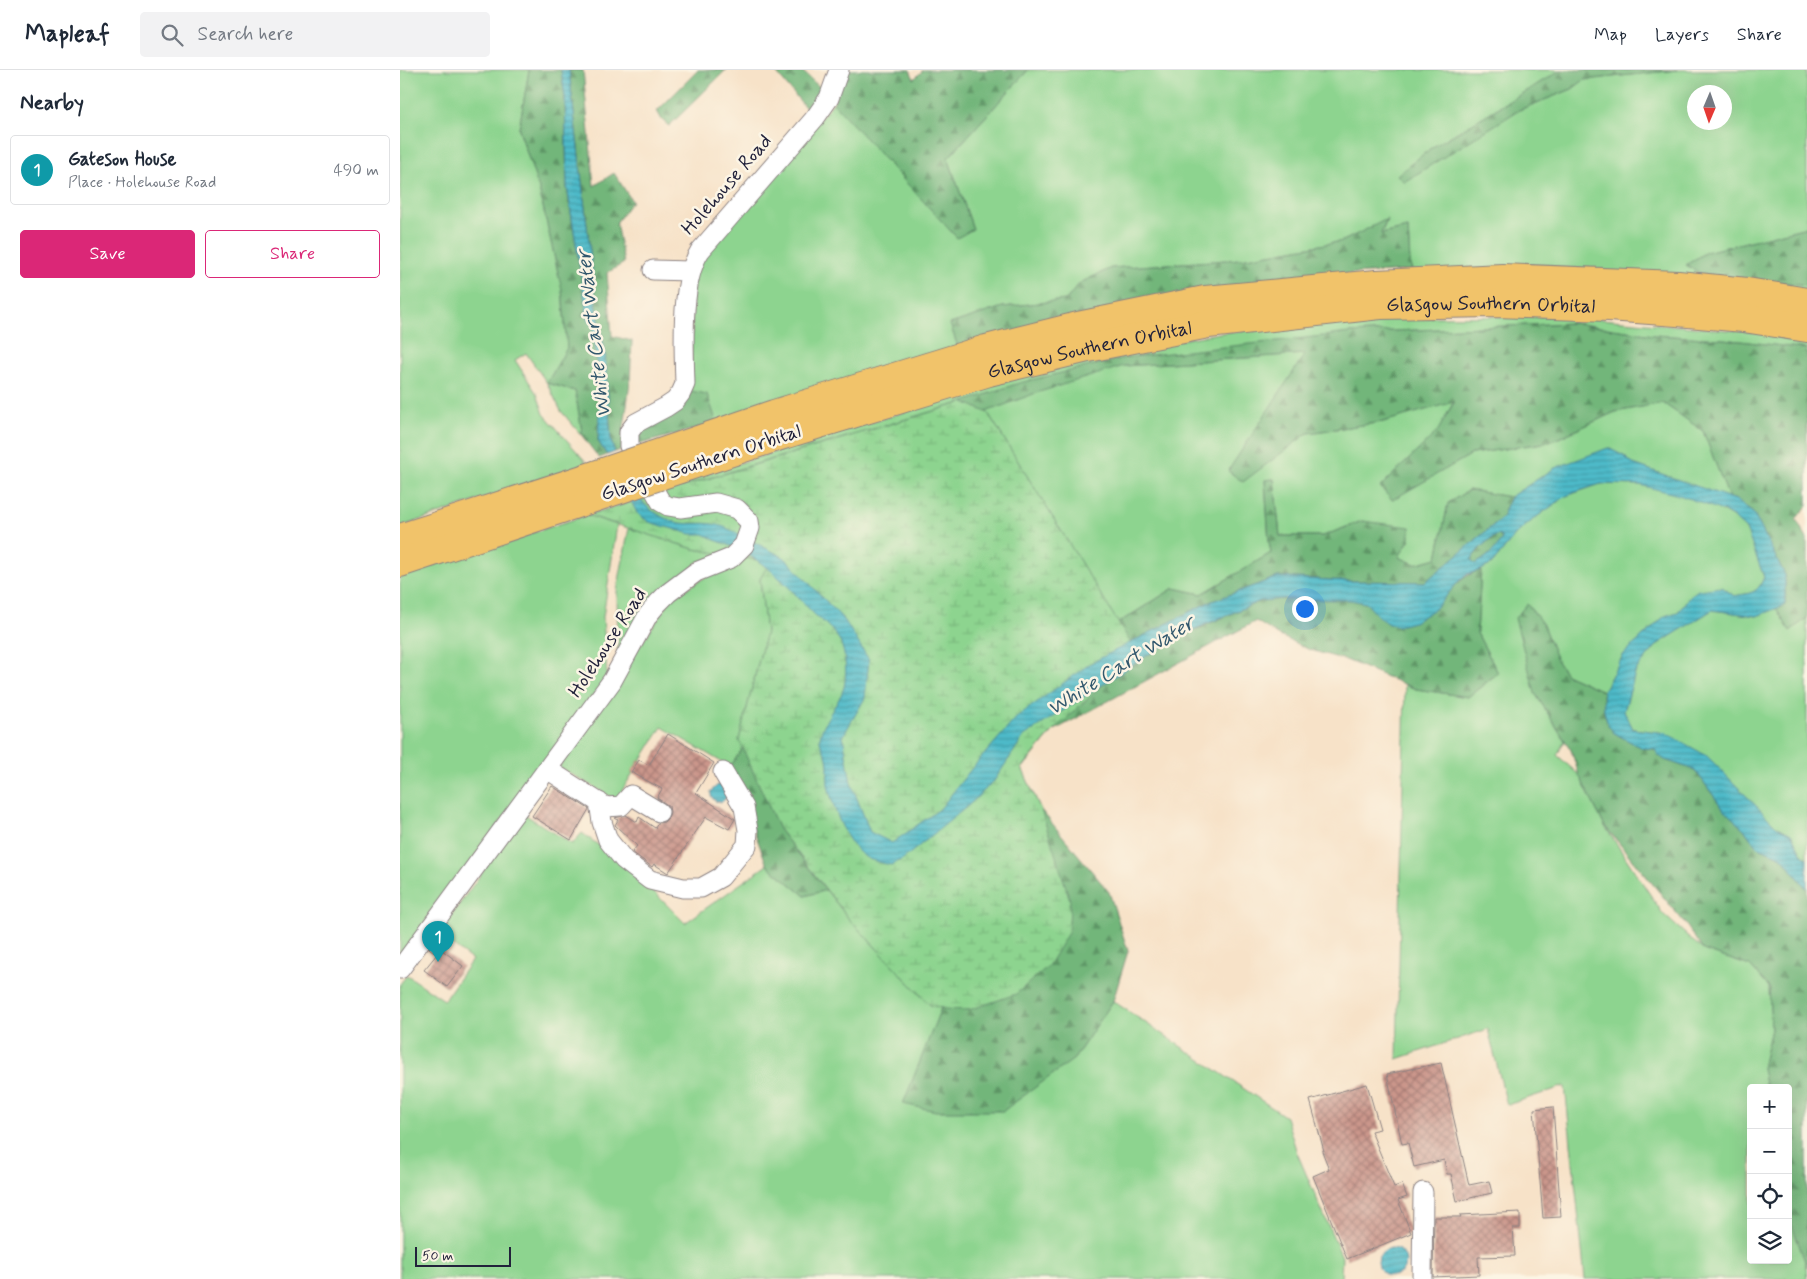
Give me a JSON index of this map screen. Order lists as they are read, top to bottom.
{
  "streets": {
    "highway": ["Glasgow Southern Orbital"],
    "street": ["Holehouse Road"]
  },
  "water": ["White Cart Water"],
  "scale_bar": "50 m",
  "north": "bottom",
  "page": {
    "header": "Mapleaf",
    "search": "Search here",
    "nav": ["Map", "Layers", "Share"],
    "heading": "Nearby",
    "list": [
      {
        "mark": "1",
        "name": "Gateson House",
        "note": "Place · Holehouse Road",
        "value": "490 m"
      }
    ],
    "buttons": ["Save", "Share"],
    "pins": "1",
    "map_buttons": ["+", "−"],
    "scale": "50 m"
  }
}
